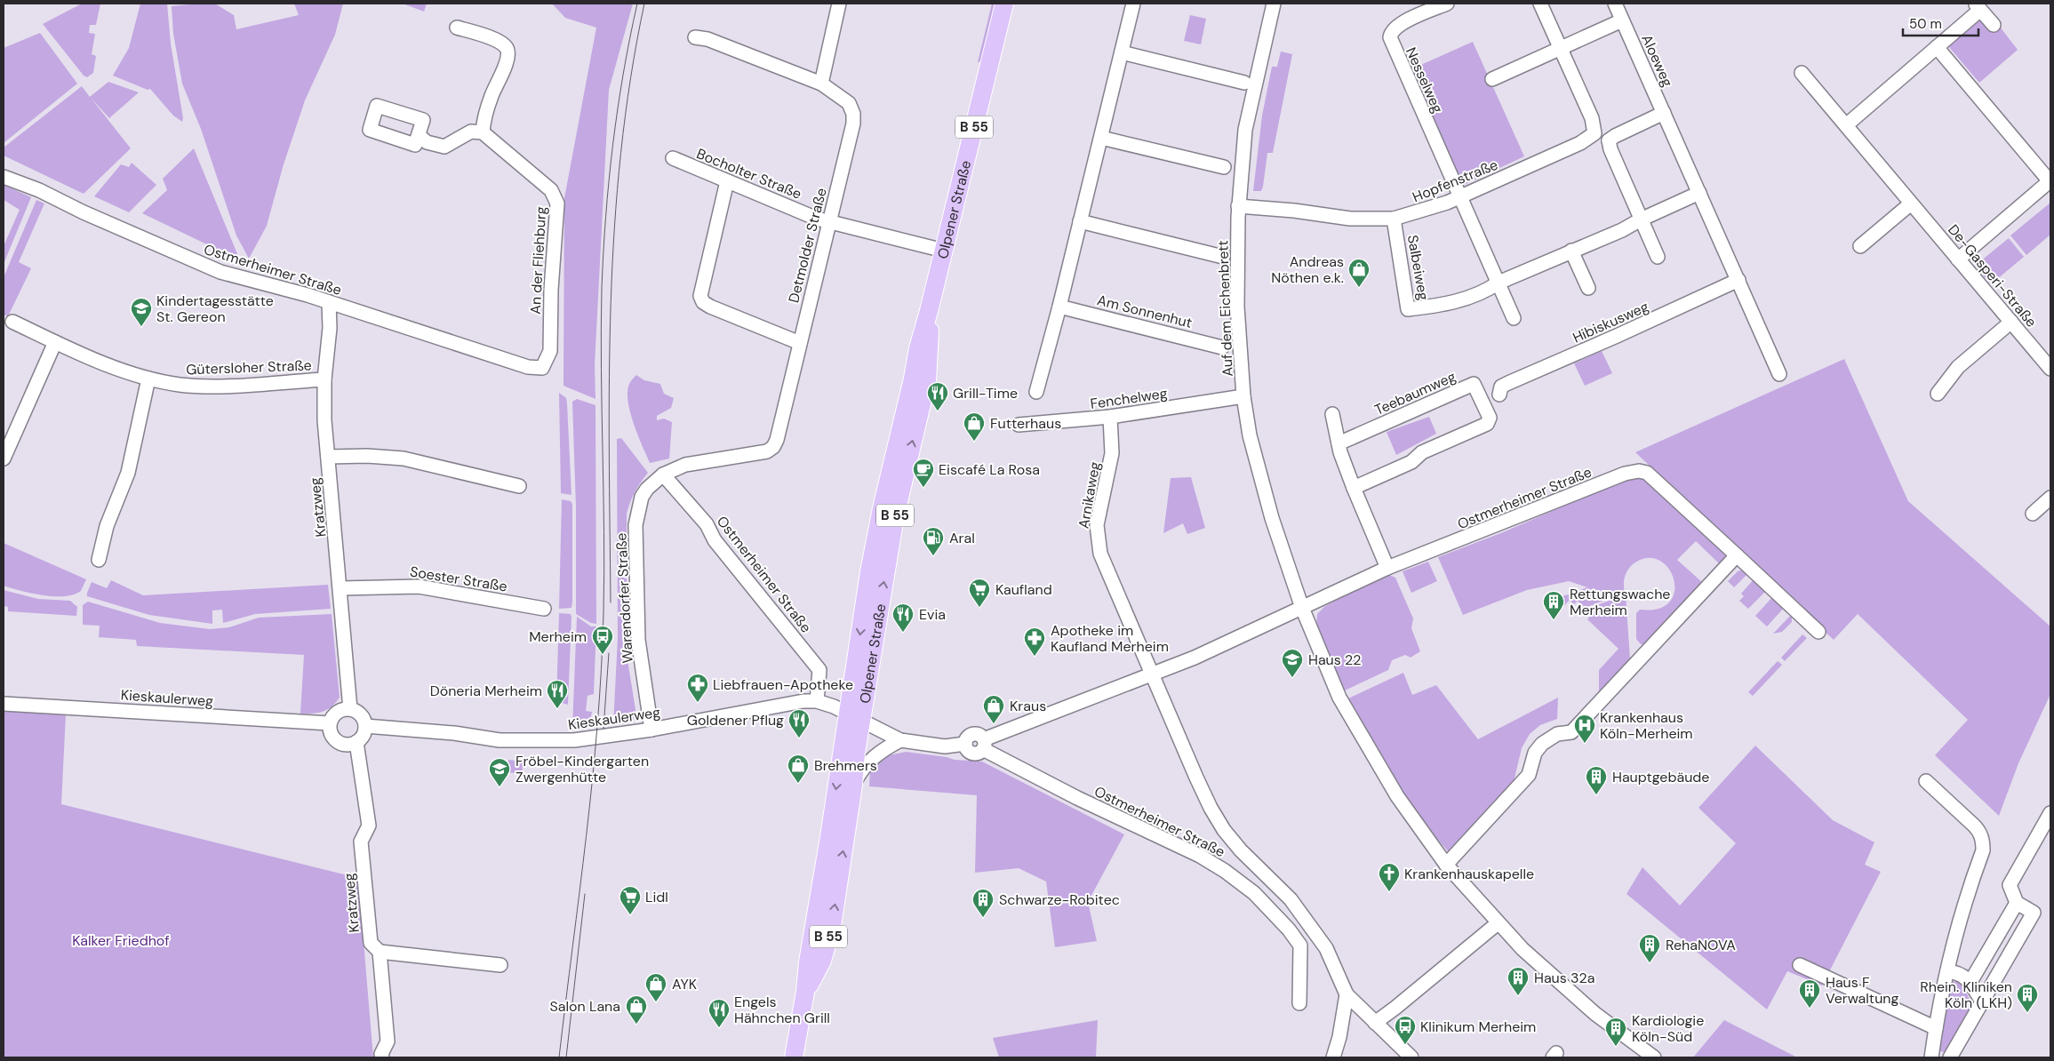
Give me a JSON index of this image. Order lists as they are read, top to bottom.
{
  "streets": {
    "main road": ["B 55", "Olpener Straße"],
    "street": [
      "Aloeweg",
      "Nesselweg",
      "Bocholter Straße",
      "Hopfenstraße",
      "Detmolder Straße",
      "An der Fliehburg",
      "Salbeiweg",
      "Ostmerheimer Straße",
      "De-Gasperi-Straße",
      "Auf dem Eichenbrett",
      "Am Sonnenhut",
      "Hibiskusweg",
      "Gütersloher Straße",
      "Teebaumweg",
      "Fenchelweg",
      "Arnikaweg",
      "Kratzweg",
      "Soester Straße",
      "Warendorfer Straße",
      "Kieskaulerweg"
    ]
  },
  "crossings": [
    ["Aloeweg", "Hibiskusweg"],
    ["Nesselweg", "Hopfenstraße"],
    ["Bocholter Straße", "Olpener Straße"],
    ["Bocholter Straße", "Detmolder Straße"],
    ["Hopfenstraße", "Salbeiweg"],
    ["Hopfenstraße", "Auf dem Eichenbrett"],
    ["Olpener Straße", "Kieskaulerweg"],
    ["Detmolder Straße", "Ostmerheimer Straße"],
    ["Detmolder Straße", "Warendorfer Straße"],
    ["An der Fliehburg", "Ostmerheimer Straße"],
    ["Ostmerheimer Straße", "Auf dem Eichenbrett"],
    ["Ostmerheimer Straße", "Arnikaweg"],
    ["Ostmerheimer Straße", "Kratzweg"],
    ["Ostmerheimer Straße", "Warendorfer Straße"],
    ["Ostmerheimer Straße", "Kieskaulerweg"],
    ["Auf dem Eichenbrett", "Fenchelweg"],
    ["Gütersloher Straße", "Kratzweg"],
    ["Fenchelweg", "Arnikaweg"],
    ["Kratzweg", "Soester Straße"],
    ["Kratzweg", "Kieskaulerweg"],
    ["Warendorfer Straße", "Kieskaulerweg"]
  ],
  "parks": ["Kalker Friedhof"],
  "places": {
    "shop": [
      "Andreas Nöthen e.k.",
      "Futterhaus",
      "Kraus",
      "Brehmers",
      "AYK",
      "Salon Lana"
    ],
    "school or university": ["Kindertagesstätte St. Gereon", "Haus 22", "Fröbel-Kindergarten Zwergenhütte"],
    "restaurant": [
      "Grill-Time",
      "Evia",
      "Döneria Merheim",
      "Goldener Pflug",
      "Engels Hähnchen Grill"
    ],
    "cafe": ["Eiscafé La Rosa"],
    "fuel station": ["Aral"],
    "supermarket": ["Kaufland", "Lidl"],
    "building": [
      "Rettungswache Merheim",
      "Hauptgebäude",
      "Schwarze-Robitec",
      "RehaNOVA",
      "Haus 32a",
      "Haus F Verwaltung",
      "Rhein. Kliniken Köln (LKH)",
      "Kardiologie Köln-Süd"
    ],
    "bus stop": ["Merheim", "Klinikum Merheim"],
    "pharmacy": ["Apotheke im Kaufland Merheim", "Liebfrauen-Apotheke"],
    "hospital": ["Krankenhaus Köln-Merheim"],
    "church": ["Krankenhauskapelle"]
  },
  "scale_bar": "50 m"
}
